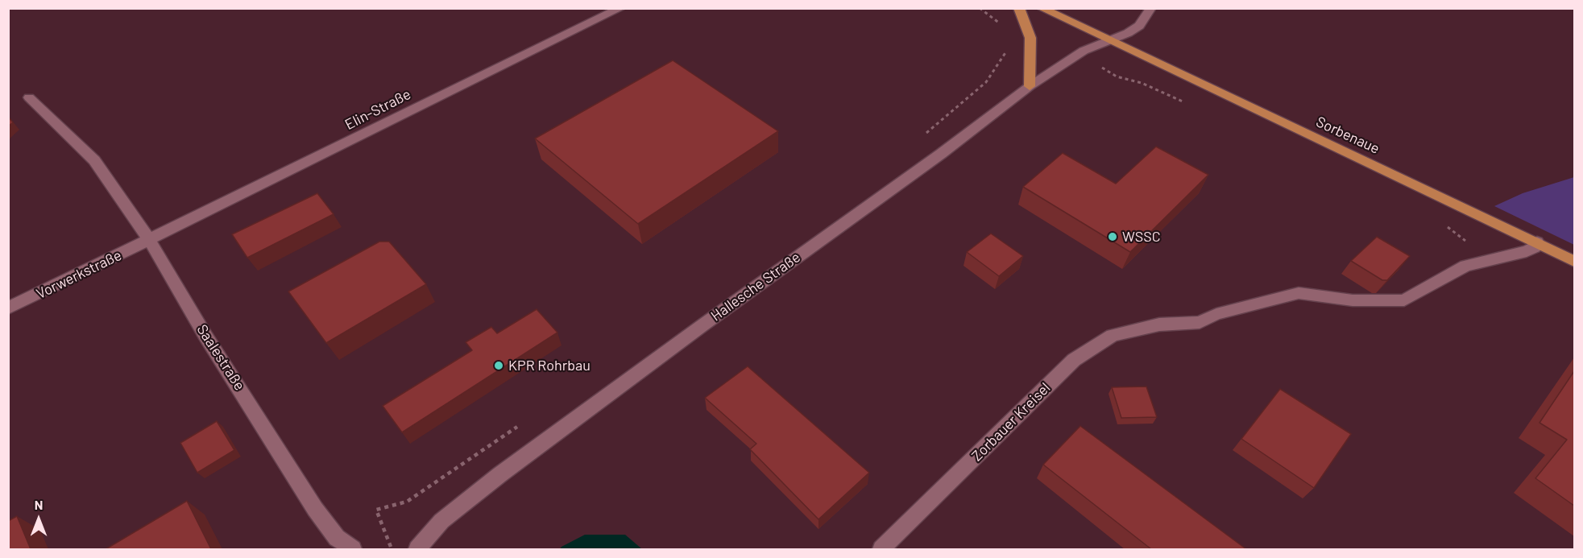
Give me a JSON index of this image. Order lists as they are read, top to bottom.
{
  "streets": {
    "main road": ["Sorbenaue"],
    "street": [
      "Elin-Straße",
      "Vorwerkstraße",
      "Hallesche Straße",
      "Saalestraße",
      "Zorbauer Kreisel"
    ]
  },
  "crossings": [
    ["Elin-Straße", "Vorwerkstraße"],
    ["Elin-Straße", "Saalestraße"],
    ["Sorbenaue", "Hallesche Straße"],
    ["Sorbenaue", "Zorbauer Kreisel"],
    ["Vorwerkstraße", "Saalestraße"]
  ],
  "places": ["WSSC", "KPR Rohrbau"],
  "north": "top"
}
